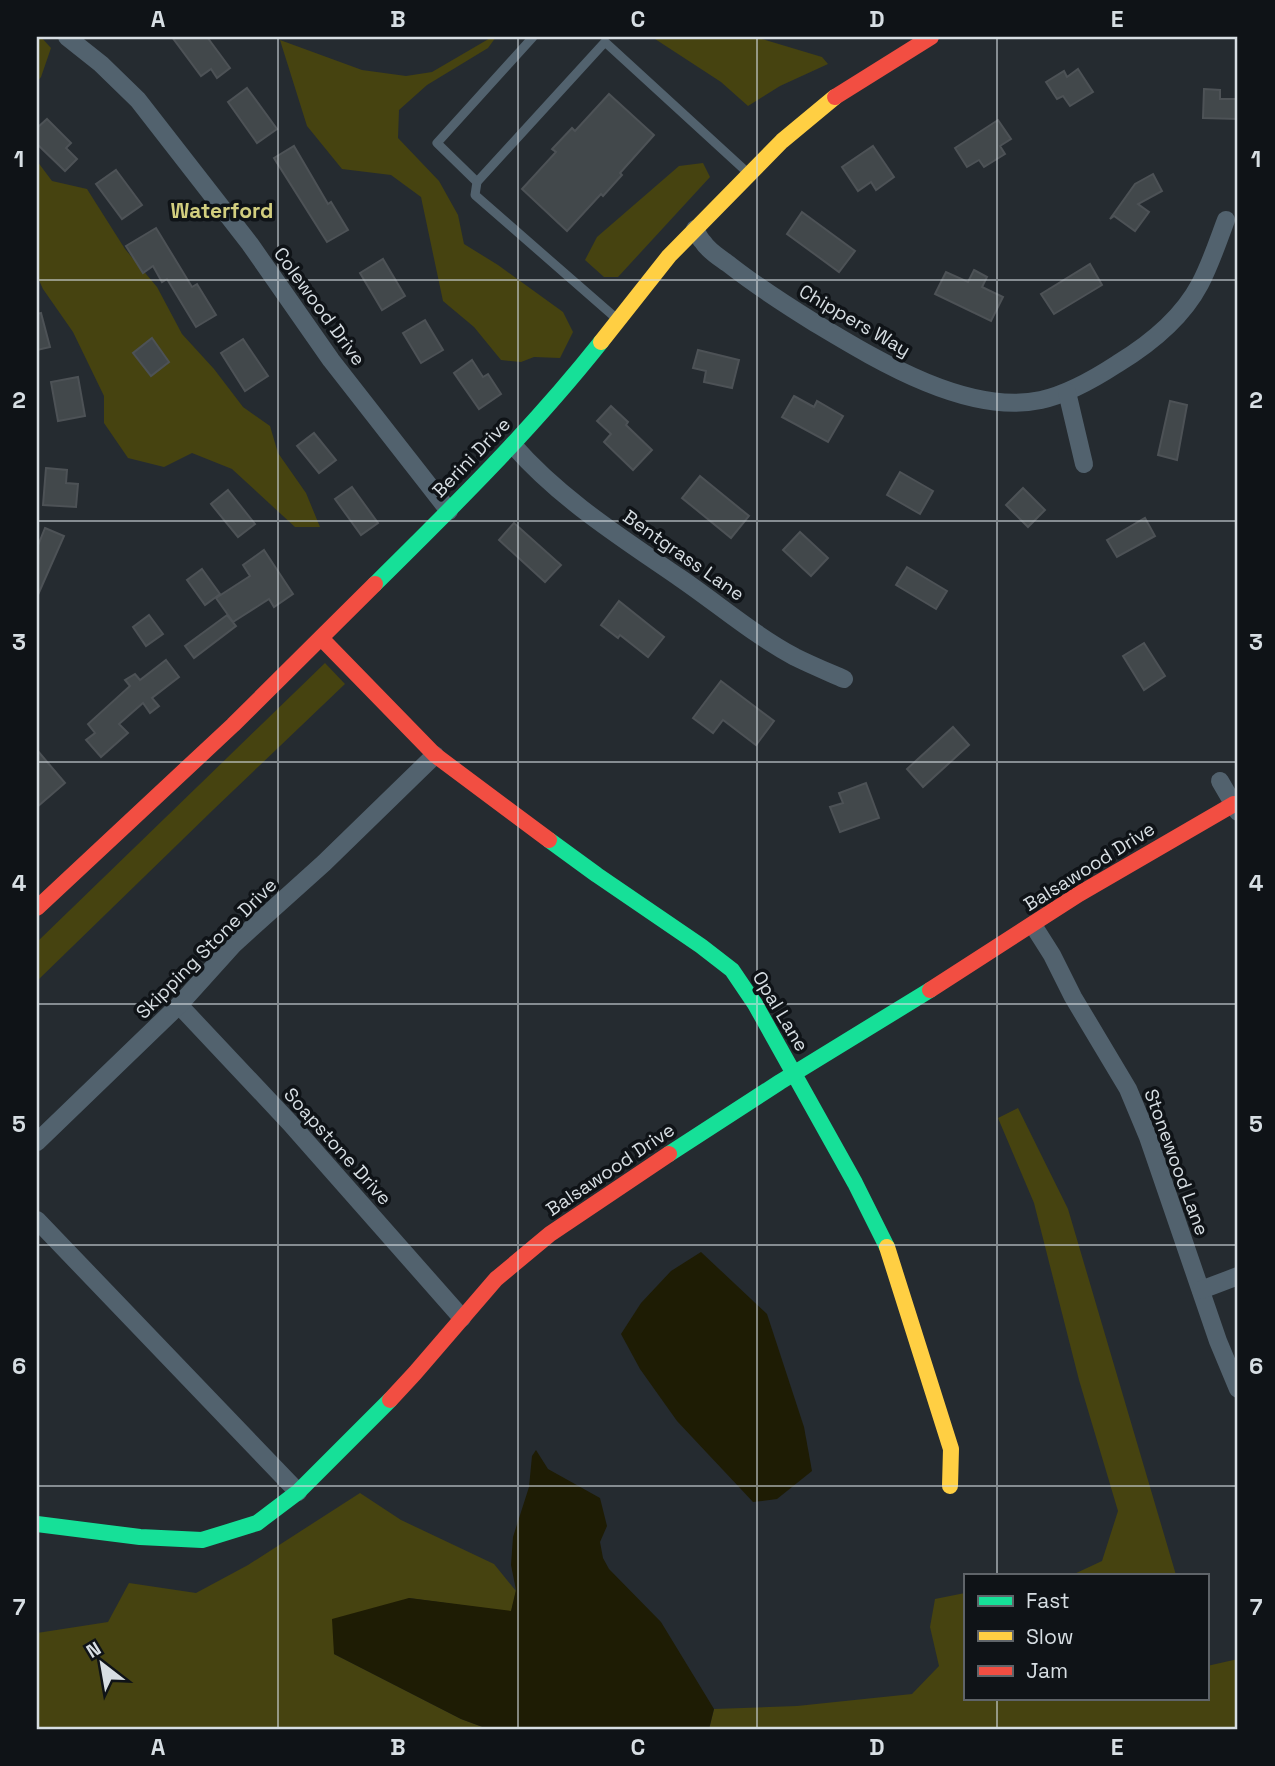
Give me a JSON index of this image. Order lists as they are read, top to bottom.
{
  "streets": {
    "street": [
      "Colewood Drive",
      "Chippers Way",
      "Berini Drive",
      "Bentgrass Lane",
      "Balsawood Drive",
      "Skipping Stone Drive",
      "Opal Lane",
      "Soapstone Drive",
      "Stonewood Lane"
    ]
  },
  "crossings": [
    ["Colewood Drive", "Berini Drive"],
    ["Chippers Way", "Berini Drive"],
    ["Berini Drive", "Bentgrass Lane"],
    ["Berini Drive", "Opal Lane"],
    ["Balsawood Drive", "Opal Lane"],
    ["Balsawood Drive", "Soapstone Drive"],
    ["Balsawood Drive", "Stonewood Lane"],
    ["Skipping Stone Drive", "Opal Lane"],
    ["Skipping Stone Drive", "Soapstone Drive"]
  ],
  "districts": ["Waterford"],
  "legend": ["Fast", "Slow", "Jam"],
  "north": "top left",
  "grid": {
    "columns": [
      "A",
      "B",
      "C",
      "D",
      "E"
    ],
    "rows": [
      "1",
      "2",
      "3",
      "4",
      "5",
      "6",
      "7"
    ]
  }
}
